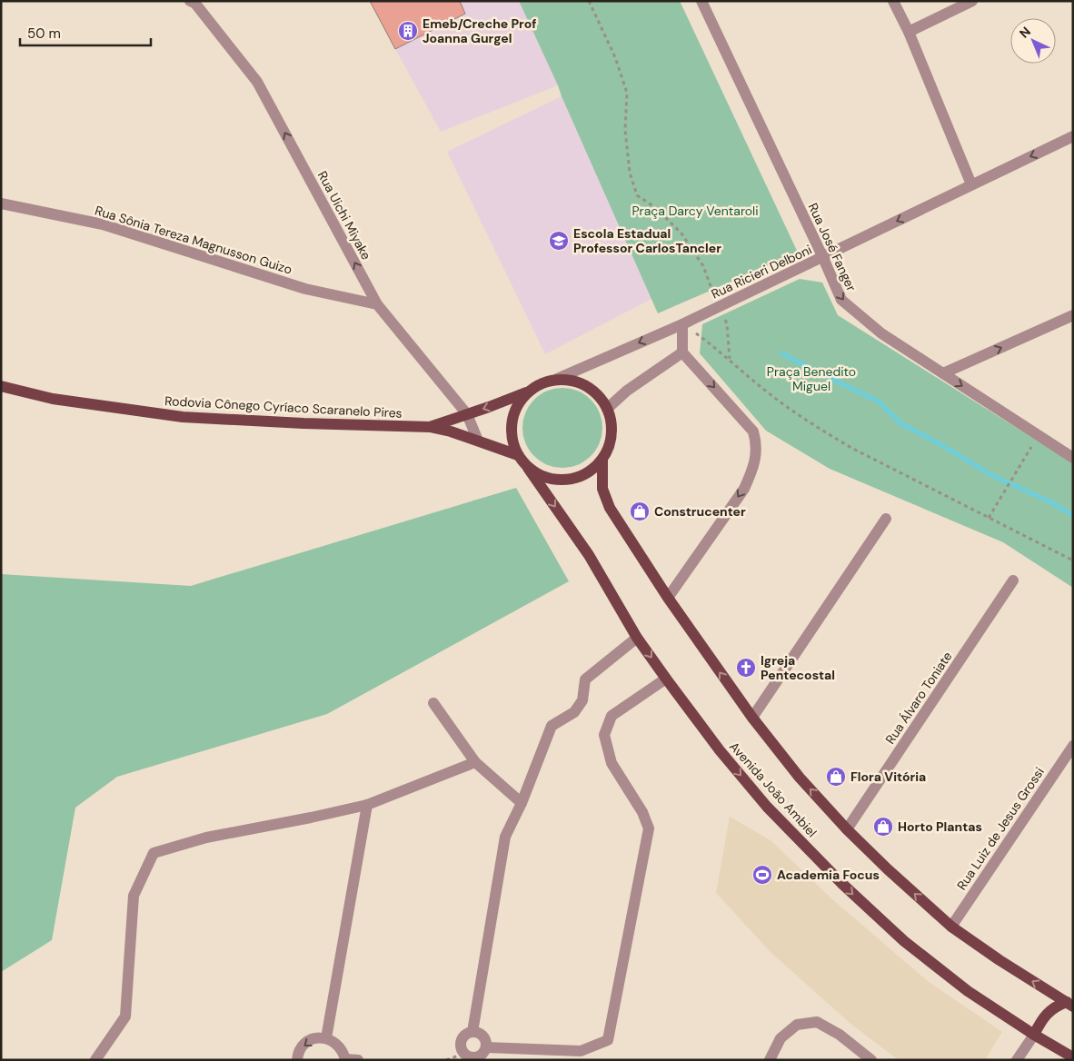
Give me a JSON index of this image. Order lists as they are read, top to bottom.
{
  "streets": {
    "main road": ["Rodovia Cônego Cyríaco Scaranelo Pires", "Avenida João Ambiel"],
    "street": [
      "Rua Uichi Miyake",
      "Rua Sônia Tereza Magnusson Guizo",
      "Rua José Fanger",
      "Rua Ricieri Delboni",
      "Rua Álvaro Toniate",
      "Rua Luiz de Jesus Grossi"
    ]
  },
  "crossings": [
    ["Rua Uichi Miyake", "Rua Sônia Tereza Magnusson Guizo"],
    ["Rua Uichi Miyake", "Rodovia Cônego Cyríaco Scaranelo Pires"],
    ["Rua José Fanger", "Rua Ricieri Delboni"],
    ["Rua Ricieri Delboni", "Rodovia Cônego Cyríaco Scaranelo Pires"],
    ["Rua Ricieri Delboni", "Avenida João Ambiel"],
    ["Rodovia Cônego Cyríaco Scaranelo Pires", "Avenida João Ambiel"]
  ],
  "one_way": ["Rua Uichi Miyake", "Rua José Fanger", "Rua Ricieri Delboni"],
  "parks": ["Praça Darcy Ventaroli", "Praça Benedito Miguel"],
  "places": {
    "building": ["Emeb/Creche Prof Joanna Gurgel"],
    "school or university": ["Escola Estadual Professor CarlosTancler"],
    "shop": ["Construcenter", "Flora Vitória", "Horto Plantas"],
    "church": ["Igreja Pentecostal"],
    "sports": ["Academia Focus"]
  },
  "scale_bar": "50 m",
  "north": "top left"
}
